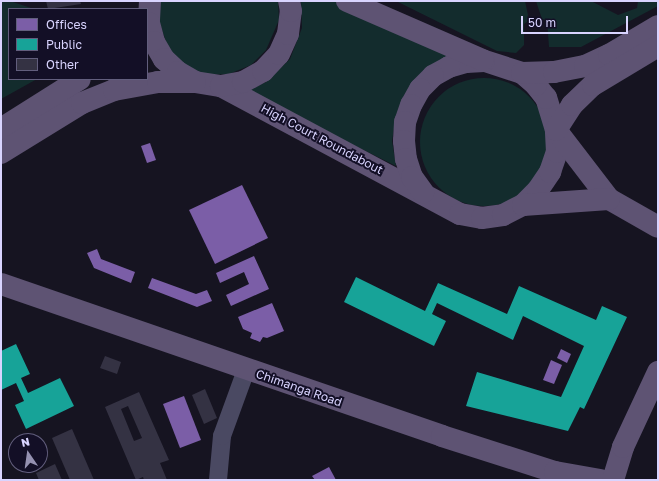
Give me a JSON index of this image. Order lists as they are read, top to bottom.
{
  "streets": {
    "main road": ["High Court Roundabout", "Chimanga Road"]
  },
  "legend": ["Offices", "Public", "Other"],
  "scale_bar": "50 m",
  "north": "top"
}
